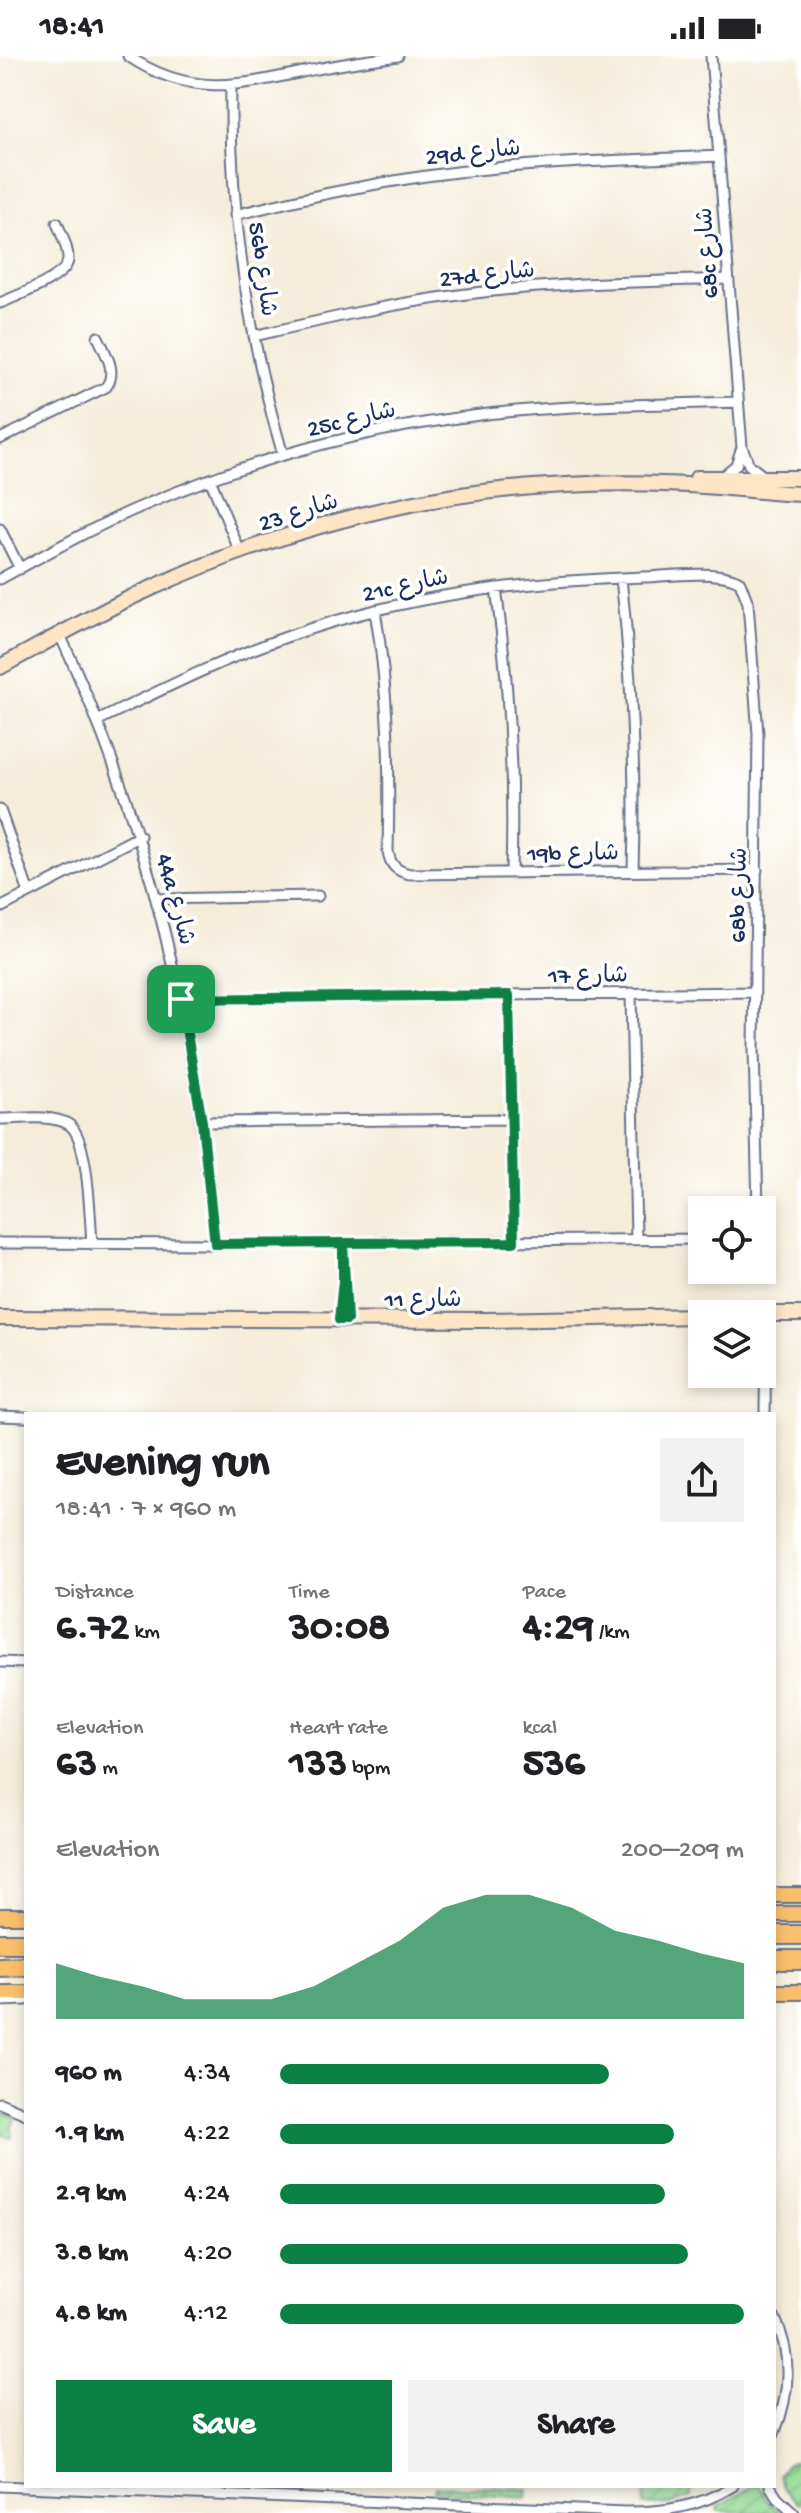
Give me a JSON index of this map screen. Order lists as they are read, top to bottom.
{
  "streets": {
    "street": [
      "29d شارع",
      "68c شارع",
      "56b شارع",
      "27d شارع",
      "25c شارع",
      "شارع 23",
      "21c شارع",
      "19b شارع",
      "68b شارع",
      "44a شارع",
      "شارع 17",
      "شارع 11"
    ]
  },
  "crossings": [
    ["29d شارع", "68c شارع"],
    ["29d شارع", "56b شارع"],
    ["68c شارع", "27d شارع"],
    ["68c شارع", "25c شارع"],
    ["56b شارع", "27d شارع"],
    ["56b شارع", "25c شارع"],
    ["شارع 23", "44a شارع"],
    ["21c شارع", "19b شارع"],
    ["21c شارع", "68b شارع"],
    ["21c شارع", "44a شارع"],
    ["19b شارع", "68b شارع"],
    ["68b شارع", "شارع 17"],
    ["44a شارع", "شارع 17"]
  ],
  "page": {
    "status": "18:41",
    "heading": ["Evening run", "18:41 · 7 × 960 m"],
    "stats": [
      ["Distance", "6.72 km"],
      ["Time", "30:08"],
      ["Pace", "4:29 /km"],
      ["Elevation", "63 m"],
      ["Heart rate", "133 bpm"],
      ["kcal", "536"]
    ],
    "chart": ["Elevation", "200–209 m"],
    "list": [
      {
        "name": "960 m",
        "note": "4:34"
      },
      {
        "name": "1.9 km",
        "note": "4:22"
      },
      {
        "name": "2.9 km",
        "note": "4:24"
      },
      {
        "name": "3.8 km",
        "note": "4:20"
      },
      {
        "name": "4.8 km",
        "note": "4:12"
      }
    ],
    "buttons": ["Save", "Share"]
  }
}
